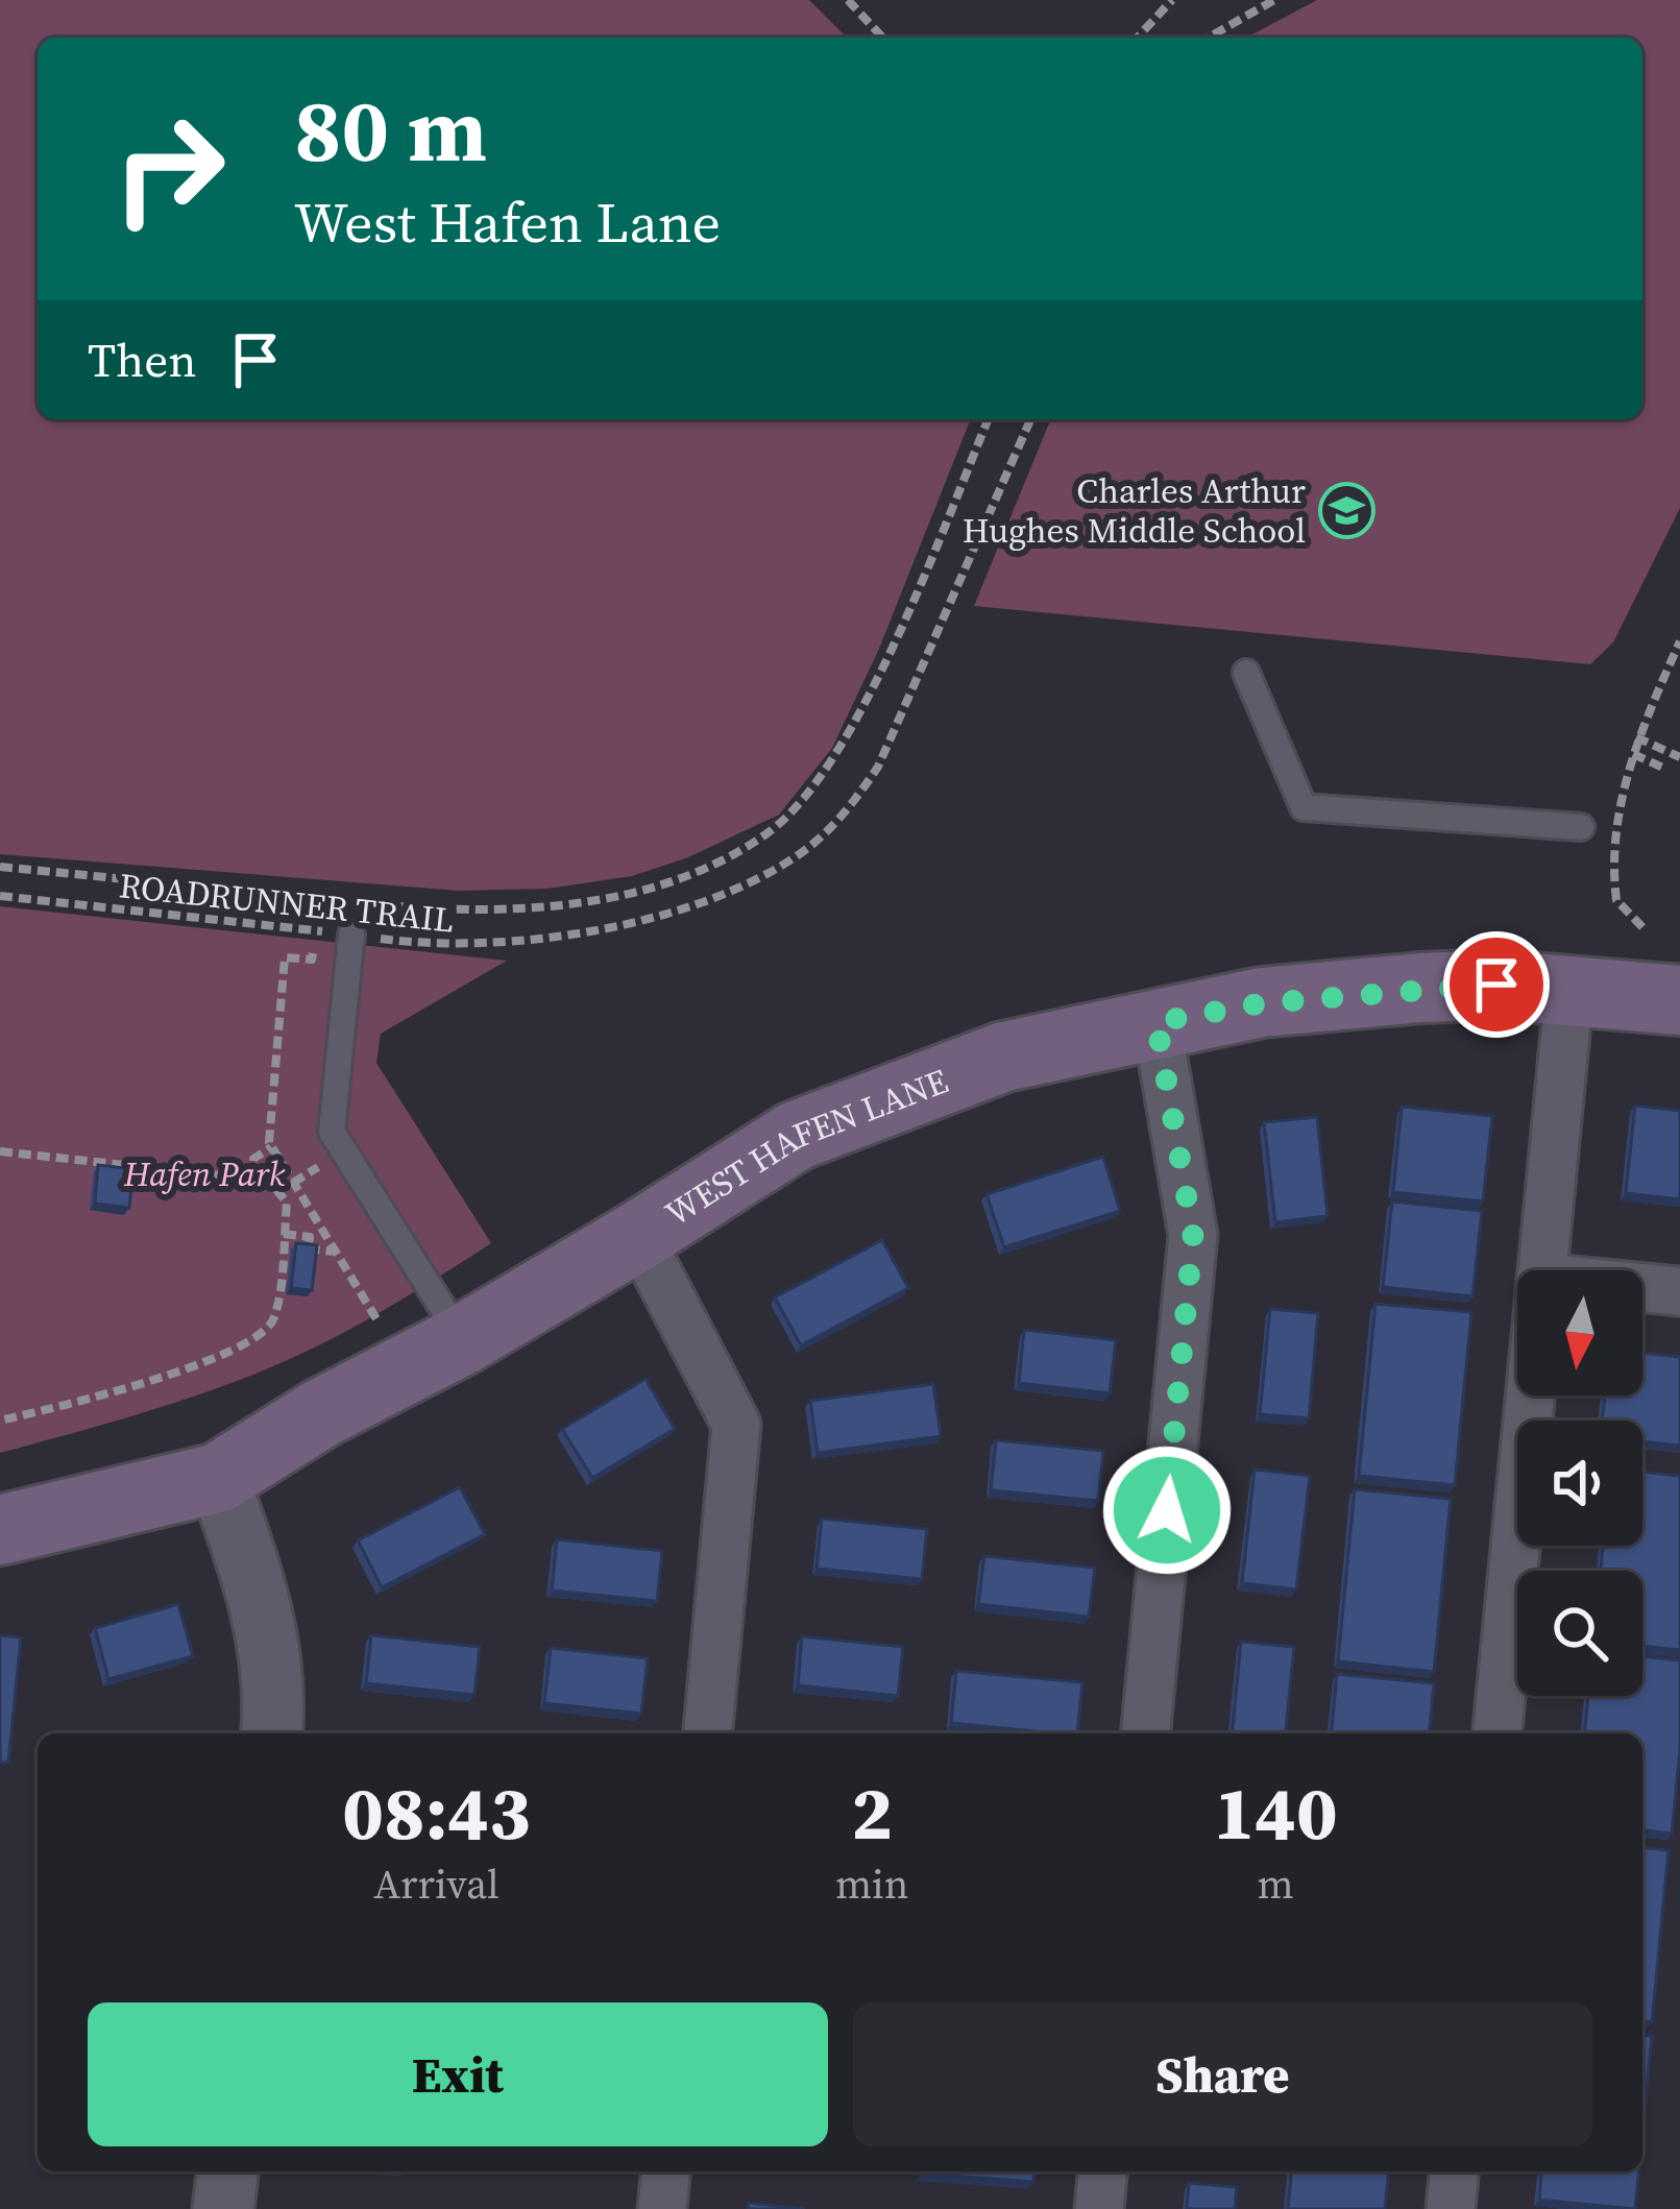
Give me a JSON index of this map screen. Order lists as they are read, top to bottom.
{
  "streets": {
    "main road": ["WEST HAFEN LANE"],
    "path": ["ROADRUNNER TRAIL"]
  },
  "parks": ["Hafen Park"],
  "places": {
    "school or university": ["Charles Arthur Hughes Middle School"]
  },
  "north": "bottom",
  "page": {
    "turn": ["80 m", "West Hafen Lane"],
    "then": "Then",
    "eta": [
      "08:43",
      "Arrival",
      "2",
      "min",
      "140",
      "m"
    ],
    "buttons": ["Exit", "Share"]
  }
}
